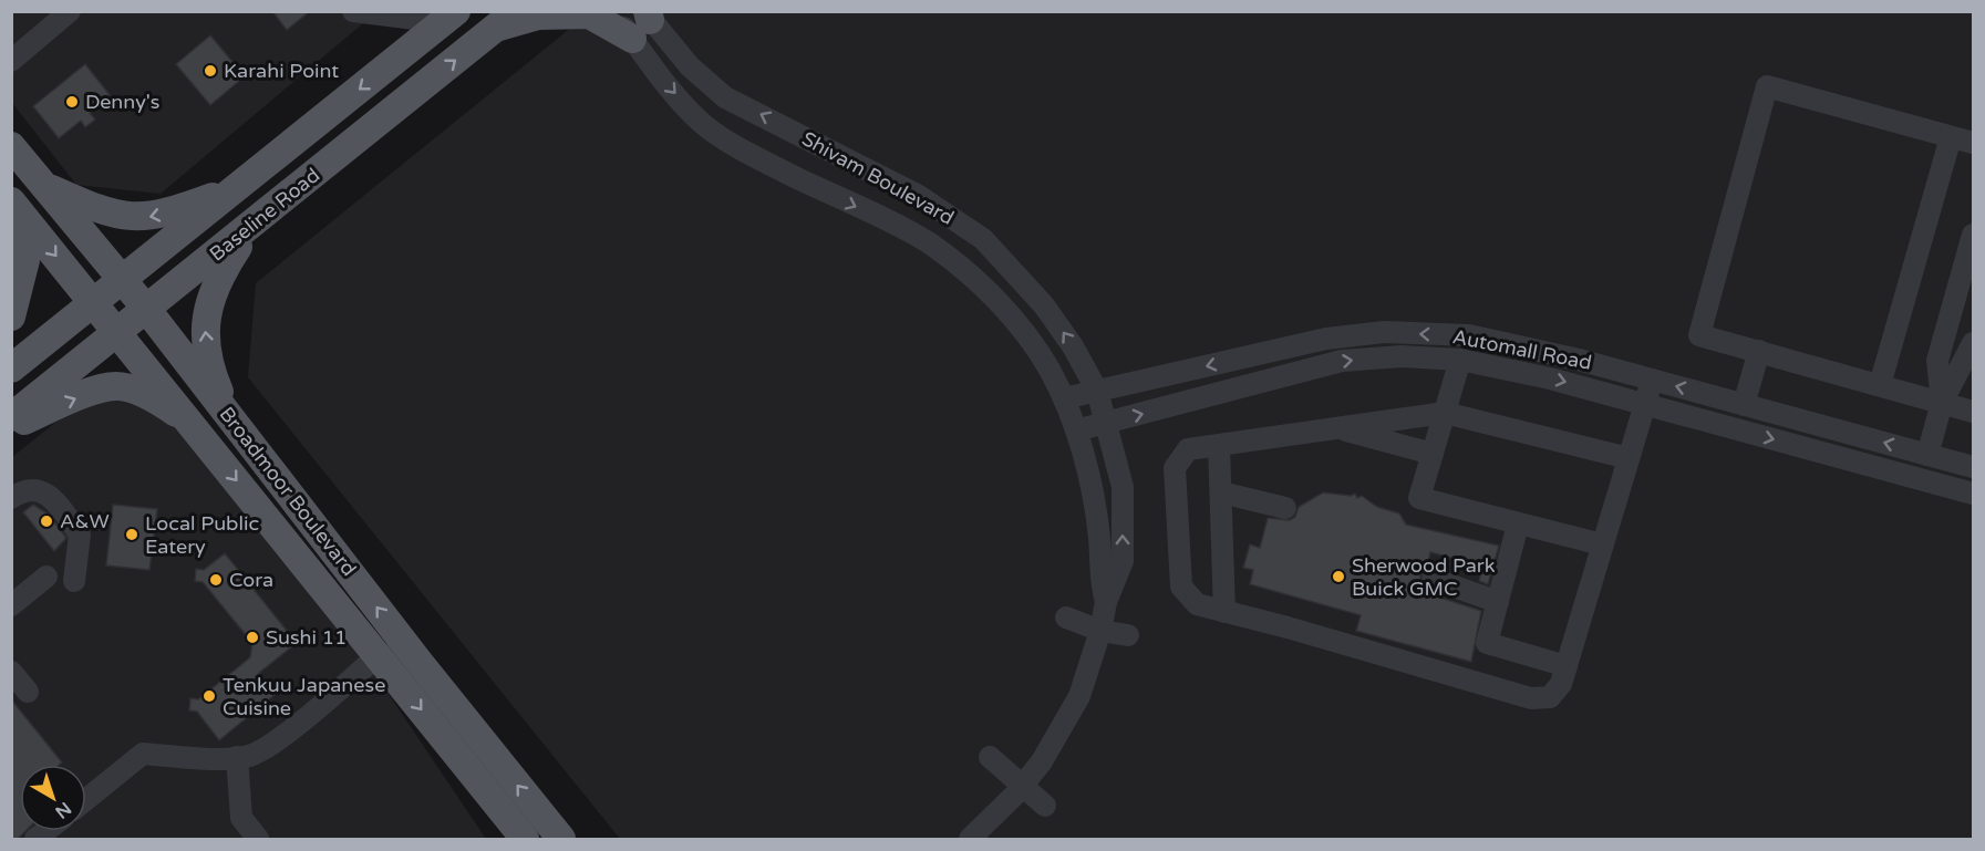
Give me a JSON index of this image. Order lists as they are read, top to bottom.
{
  "streets": {
    "main road": ["Baseline Road", "Broadmoor Boulevard"],
    "street": ["Shivam Boulevard", "Automall Road"]
  },
  "crossings": [
    ["Shivam Boulevard", "Automall Road"],
    ["Baseline Road", "Broadmoor Boulevard"]
  ],
  "places": [
    "Karahi Point",
    "Denny's",
    "A&W",
    "Local Public Eatery",
    "Sherwood Park Buick GMC",
    "Cora",
    "Sushi 11",
    "Tenkuu Japanese Cuisine"
  ],
  "north": "bottom right"
}
